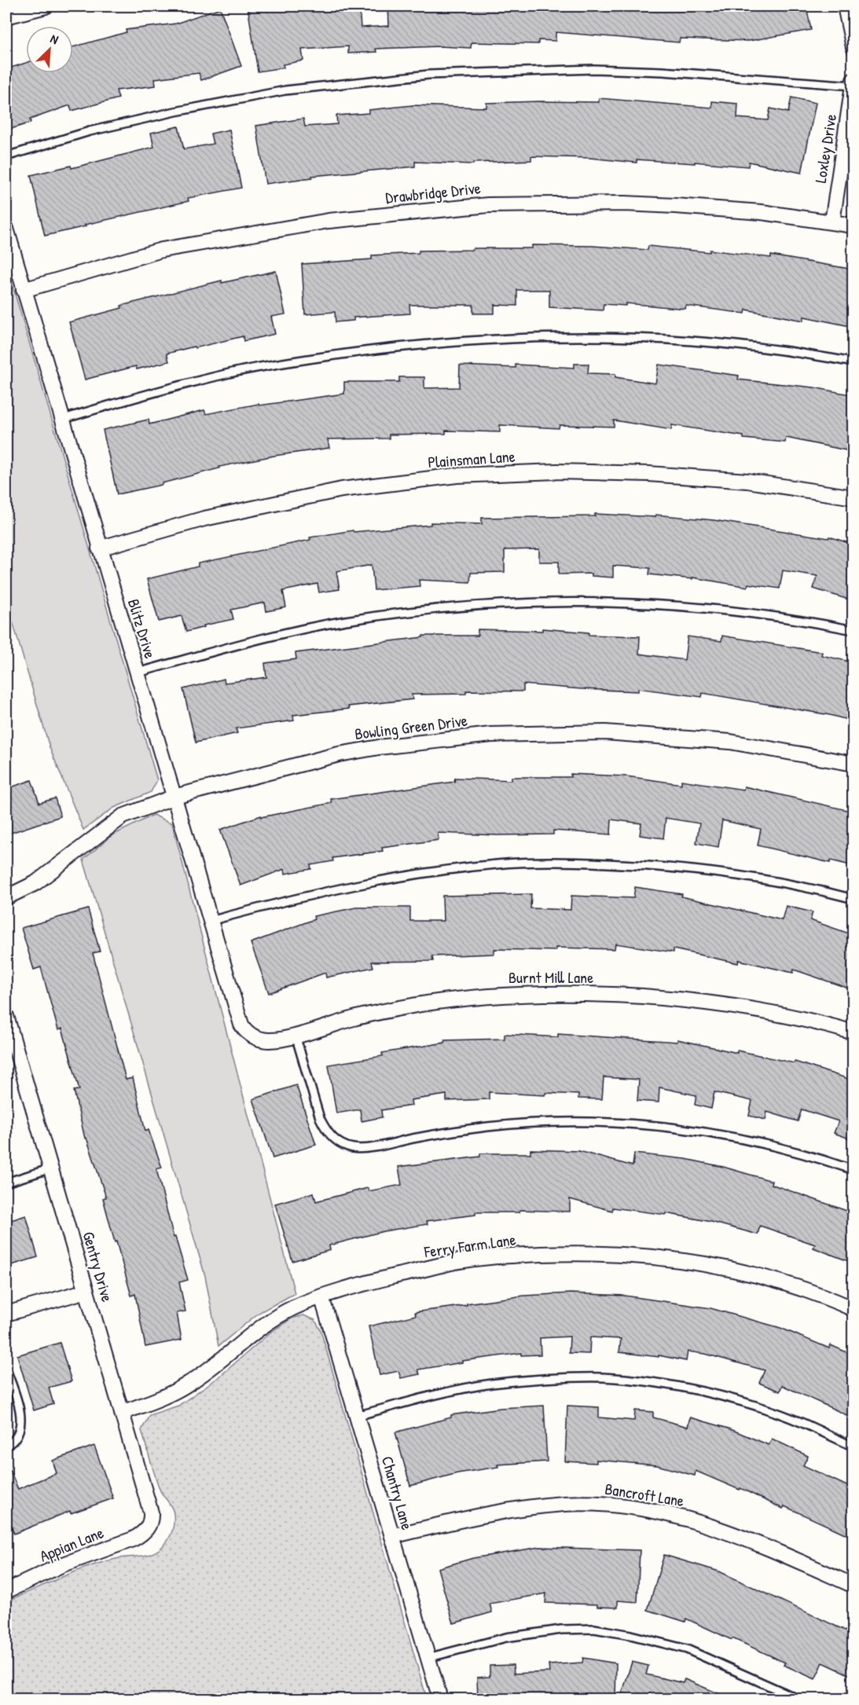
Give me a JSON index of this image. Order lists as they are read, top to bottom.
{
  "streets": {
    "street": [
      "Loxley Drive",
      "Drawbridge Drive",
      "Plainsman Lane",
      "Blitz Drive",
      "Bowling Green Drive",
      "Burnt Mill Lane",
      "Ferry Farm Lane",
      "Gentry Drive",
      "Chantry Lane",
      "Bancroft Lane",
      "Appian Lane"
    ]
  },
  "crossings": [
    ["Loxley Drive", "Drawbridge Drive"],
    ["Drawbridge Drive", "Blitz Drive"],
    ["Plainsman Lane", "Blitz Drive"],
    ["Blitz Drive", "Bowling Green Drive"],
    ["Blitz Drive", "Burnt Mill Lane"],
    ["Ferry Farm Lane", "Gentry Drive"],
    ["Ferry Farm Lane", "Chantry Lane"],
    ["Gentry Drive", "Appian Lane"],
    ["Chantry Lane", "Bancroft Lane"]
  ],
  "north": "top right"
}
